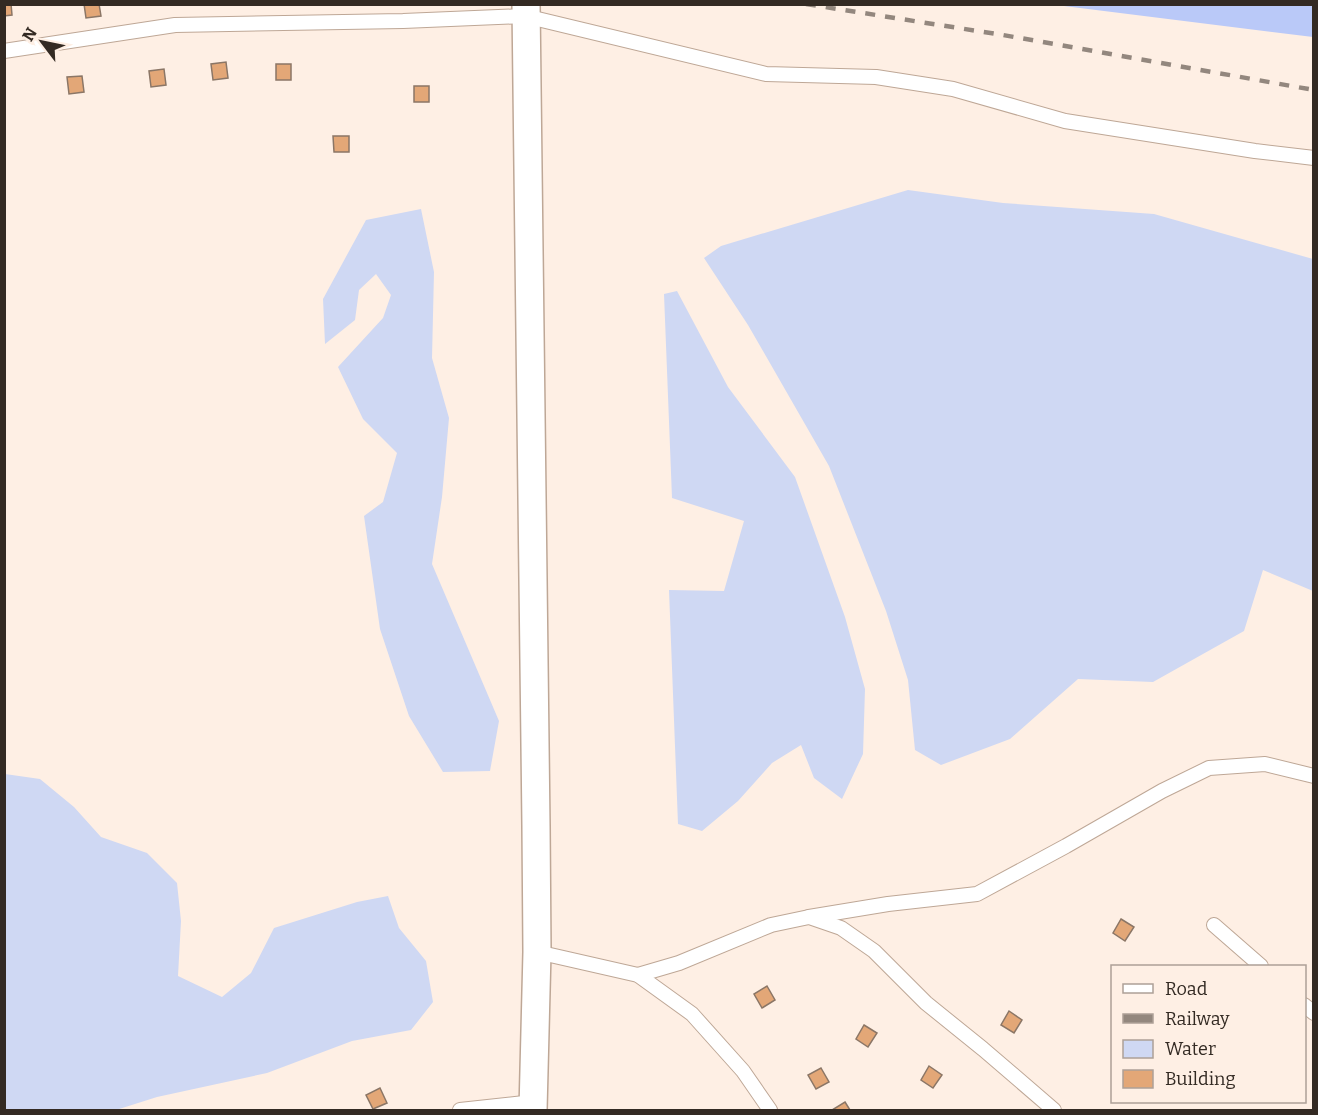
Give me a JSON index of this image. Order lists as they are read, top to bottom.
{
  "legend": [
    "Road",
    "Railway",
    "Water",
    "Building"
  ],
  "north": "top left"
}
